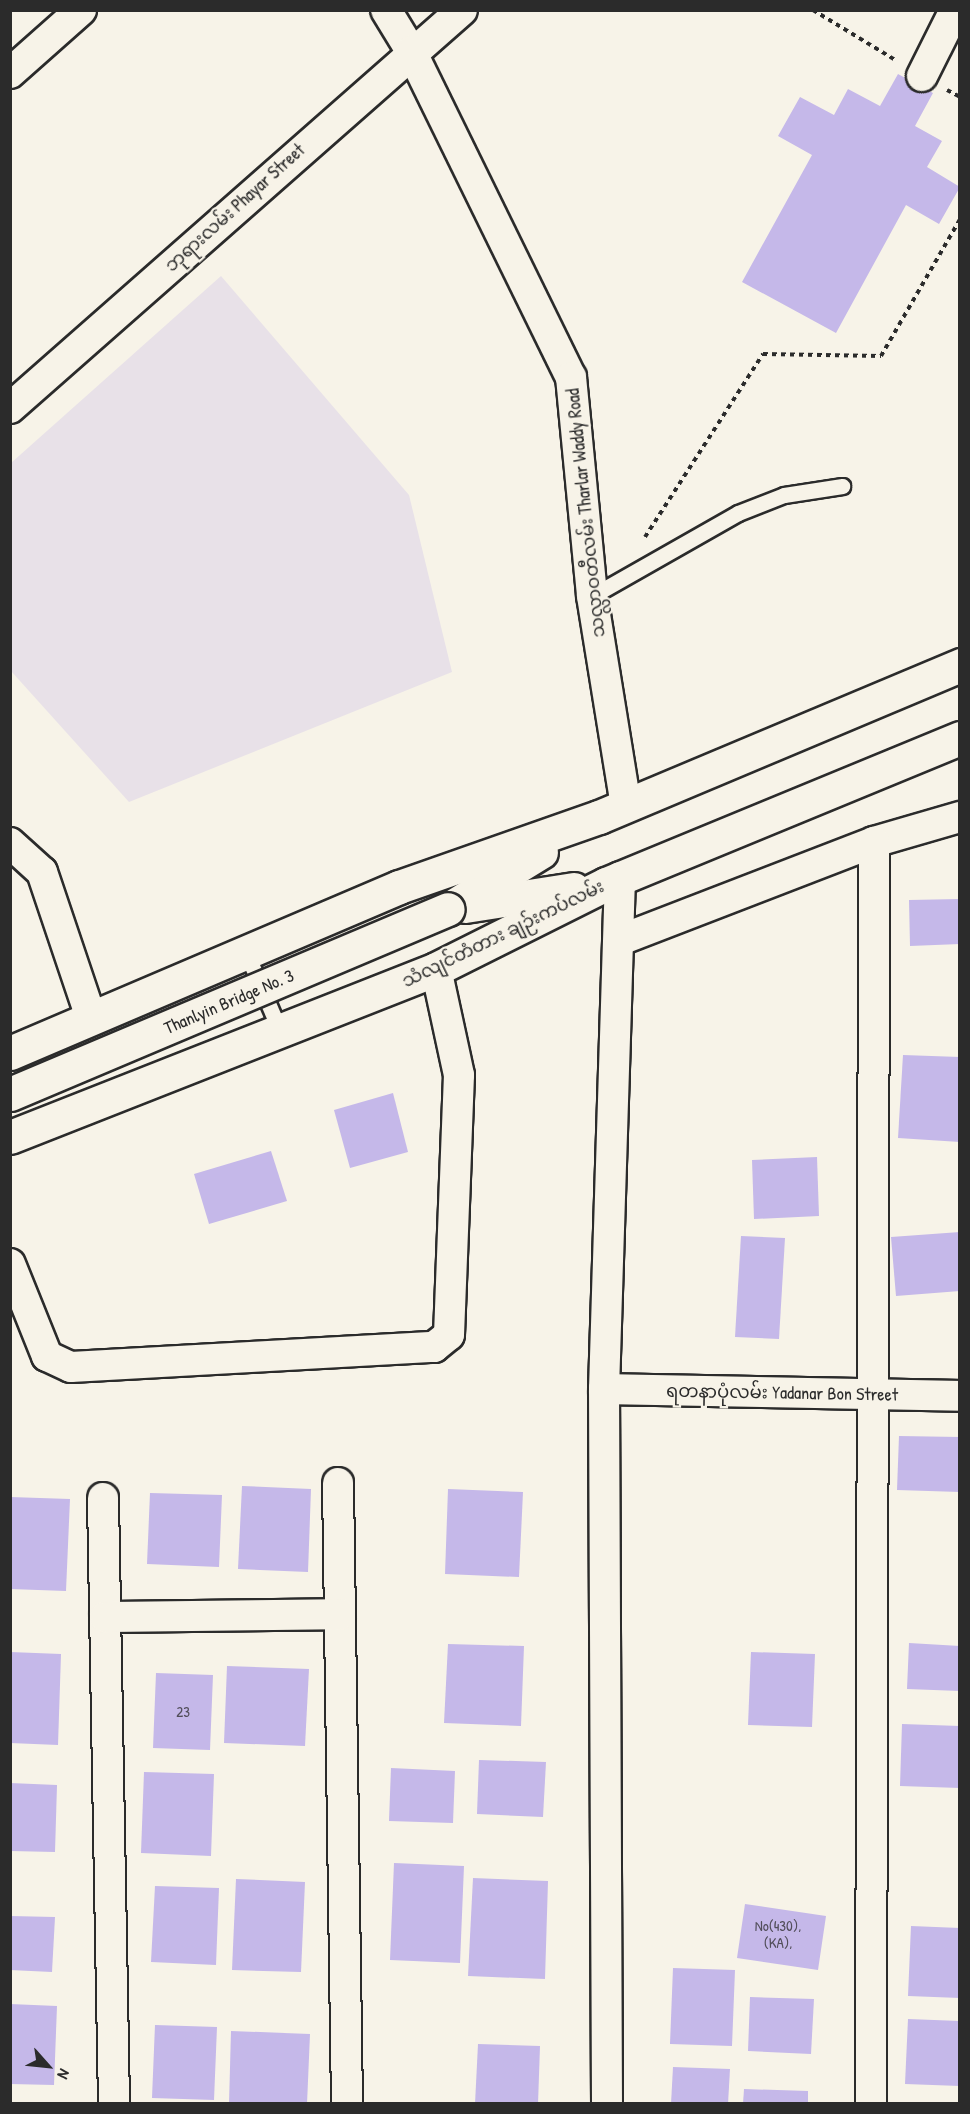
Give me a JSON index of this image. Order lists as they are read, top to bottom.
{
  "streets": {
    "main road": ["သံလျင်တံတား ချဉ်းကပ်လမ်း", "Thanlyin Bridge No. 3"],
    "street": ["ဘုရားလမ်း Phayar Street", "သလ္လာဝတီလမ်း Tharlar Waddy Road", "ရတနာပုံလမ်း Yadanar Bon Street"]
  },
  "crossings": [
    ["ဘုရားလမ်း Phayar Street", "သလ္လာဝတီလမ်း Tharlar Waddy Road"]
  ],
  "house_numbers": ["23", "No(430), (KA),"],
  "north": "bottom right"
}
